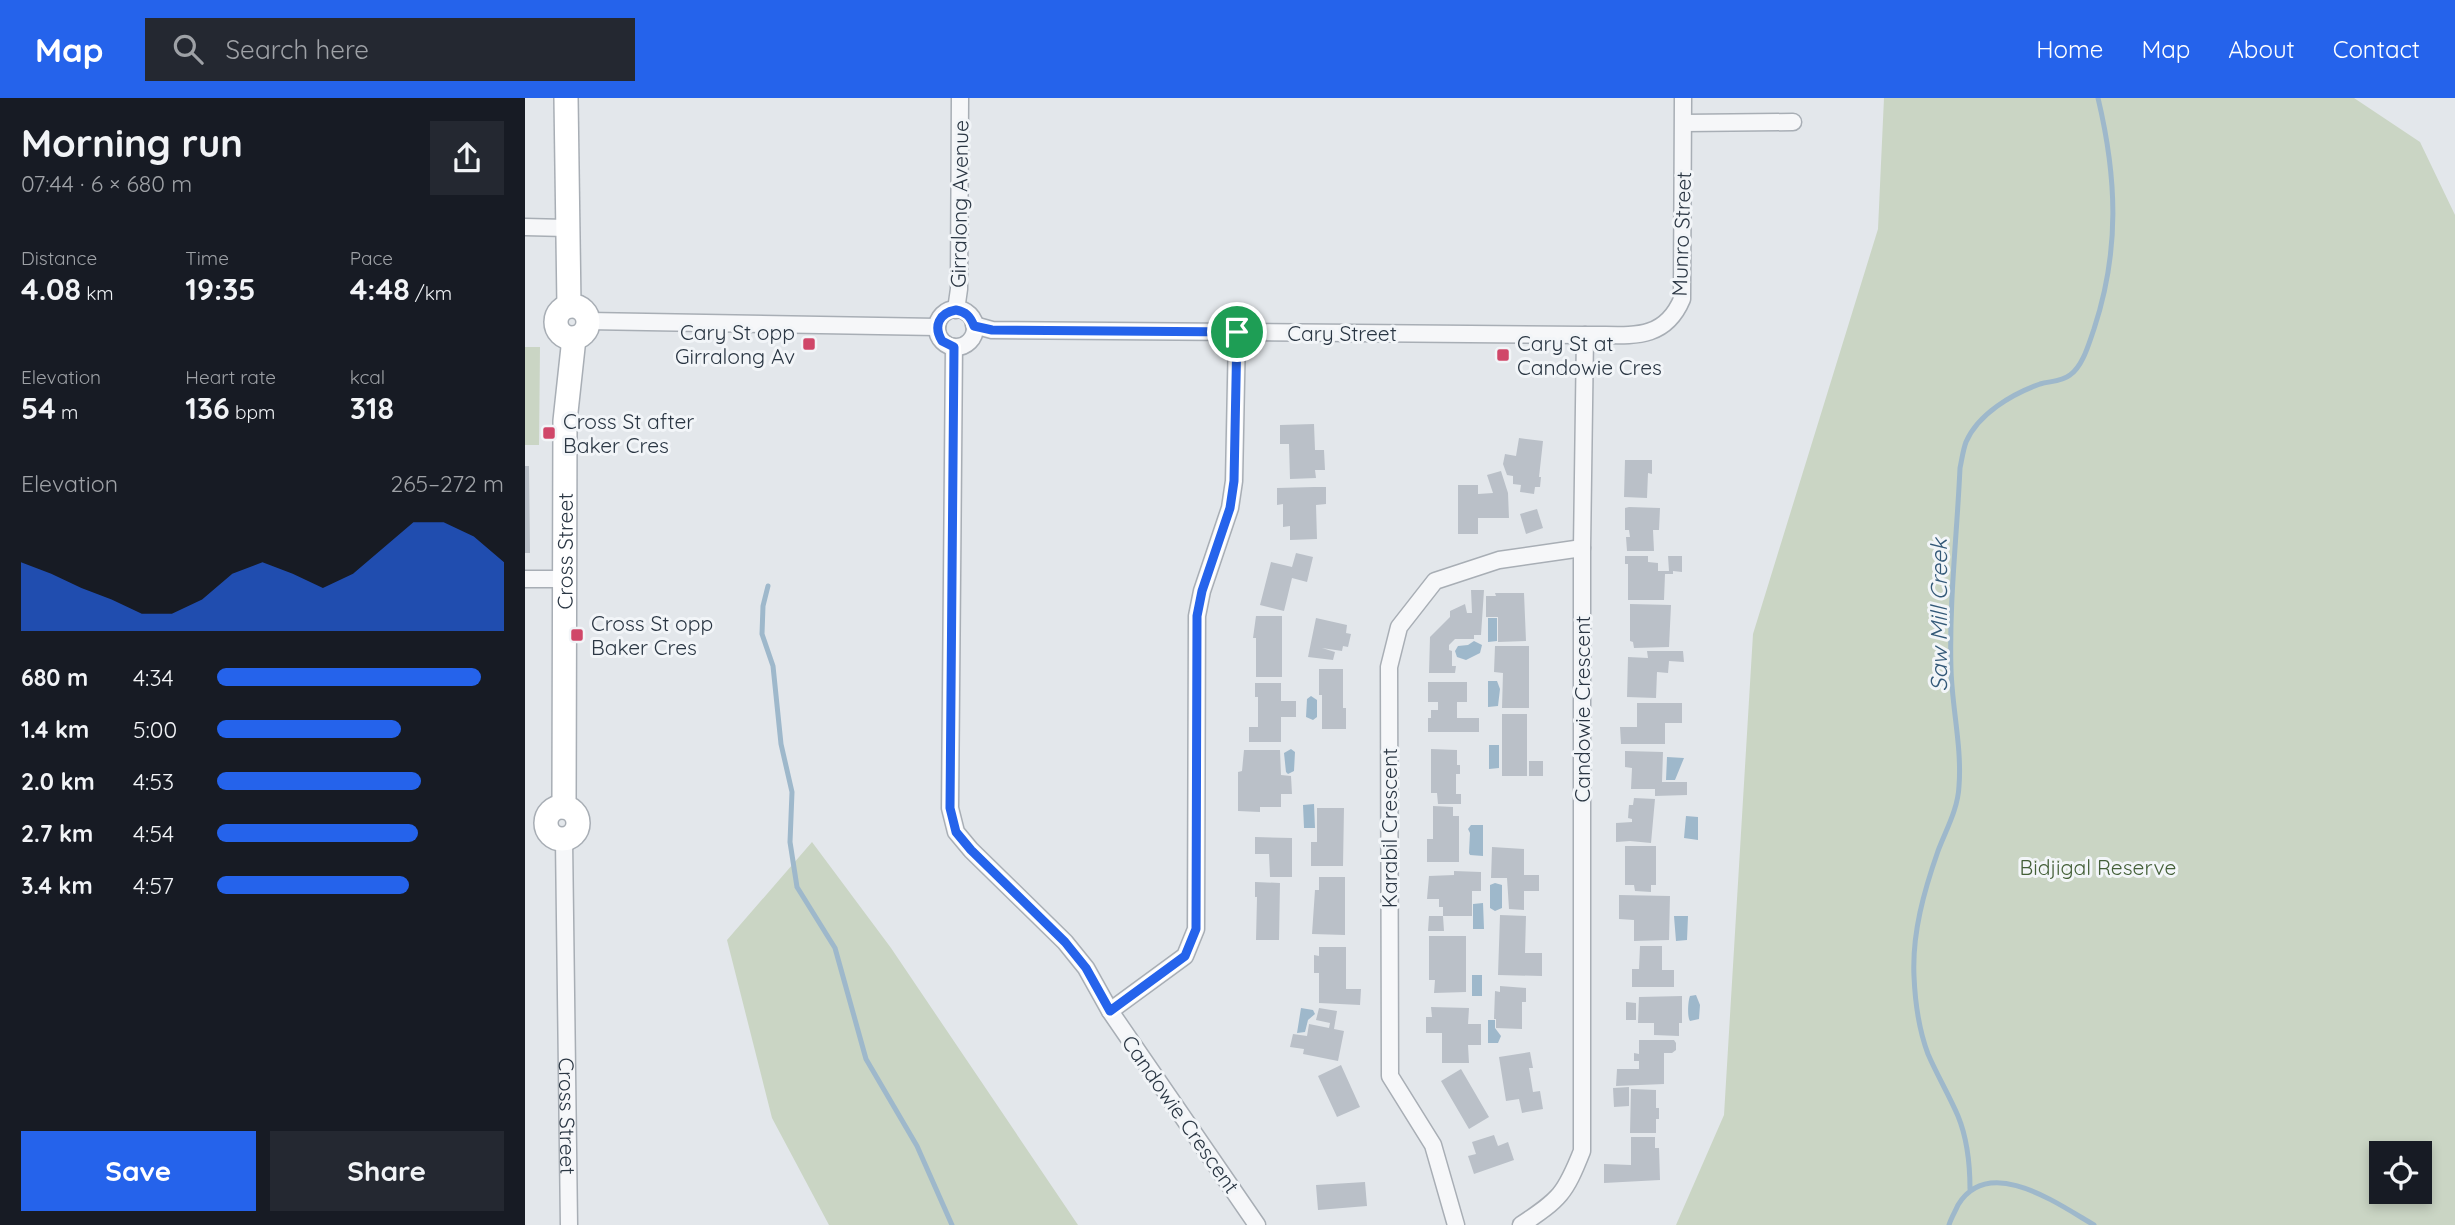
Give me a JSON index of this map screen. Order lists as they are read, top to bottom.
{
  "streets": {
    "street": [
      "Girralong Avenue",
      "Munro Street",
      "Cary Street",
      "Cross Street",
      "Candowie Crescent",
      "Karabil Crescent"
    ]
  },
  "crossings": [
    ["Girralong Avenue", "Cary Street"],
    ["Girralong Avenue", "Candowie Crescent"],
    ["Munro Street", "Cary Street"],
    ["Munro Street", "Candowie Crescent"],
    ["Cary Street", "Candowie Crescent"],
    ["Candowie Crescent", "Karabil Crescent"]
  ],
  "water": ["Saw Mill Creek"],
  "parks": ["Bidjigal Reserve"],
  "places": {
    "transit": [
      "Cary St opp Girralong Av",
      "Cary St at Candowie Cres",
      "Cross St after Baker Cres",
      "Cross St opp Baker Cres"
    ]
  },
  "page": {
    "header": "Map",
    "search": "Search here",
    "nav": [
      "Home",
      "Map",
      "About",
      "Contact"
    ],
    "heading": ["Morning run", "07:44 · 6 × 680 m"],
    "stats": [
      ["Distance", "4.08 km"],
      ["Time", "19:35"],
      ["Pace", "4:48 /km"],
      ["Elevation", "54 m"],
      ["Heart rate", "136 bpm"],
      ["kcal", "318"]
    ],
    "chart": ["Elevation", "265–272 m"],
    "list": [
      {
        "name": "680 m",
        "note": "4:34"
      },
      {
        "name": "1.4 km",
        "note": "5:00"
      },
      {
        "name": "2.0 km",
        "note": "4:53"
      },
      {
        "name": "2.7 km",
        "note": "4:54"
      },
      {
        "name": "3.4 km",
        "note": "4:57"
      }
    ],
    "buttons": ["Save", "Share"]
  }
}
